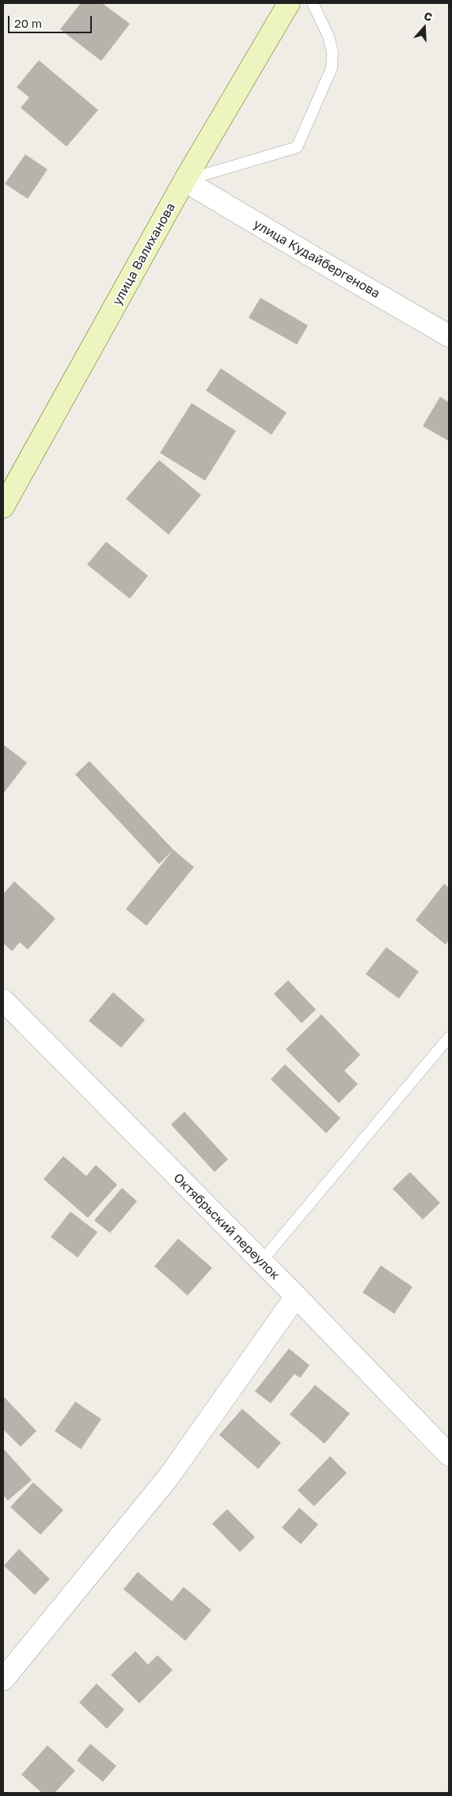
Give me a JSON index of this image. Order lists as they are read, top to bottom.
{
  "streets": {
    "main road": ["улица Валиханова"],
    "street": ["улица Кудайбергенова", "Октябрьский переулок"]
  },
  "crossings": [
    ["улица Валиханова", "улица Кудайбергенова"]
  ],
  "scale_bar": "20 m",
  "north": "top"
}
